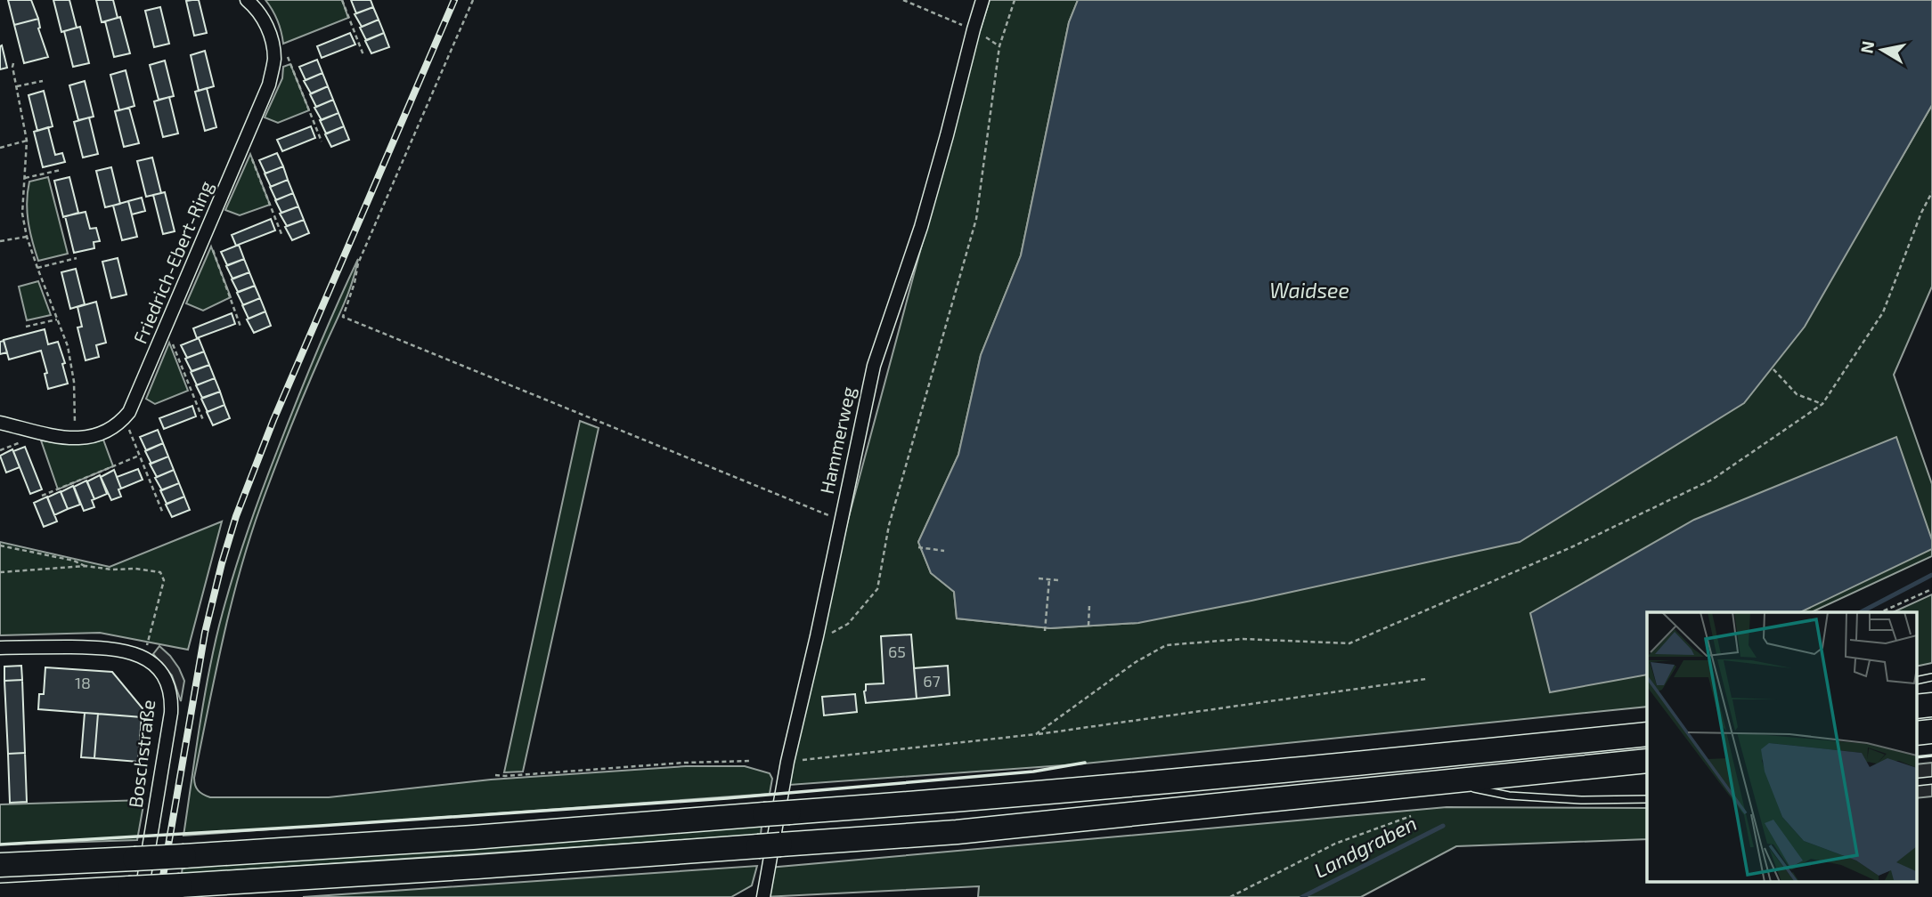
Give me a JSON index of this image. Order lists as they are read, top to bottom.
{
  "streets": {
    "street": ["Friedrich-Ebert-Ring", "Hammerweg", "Boschstraße"]
  },
  "water": ["Waidsee", "Landgraben"],
  "house_numbers": ["65", "67", "18"],
  "north": "left"
}
